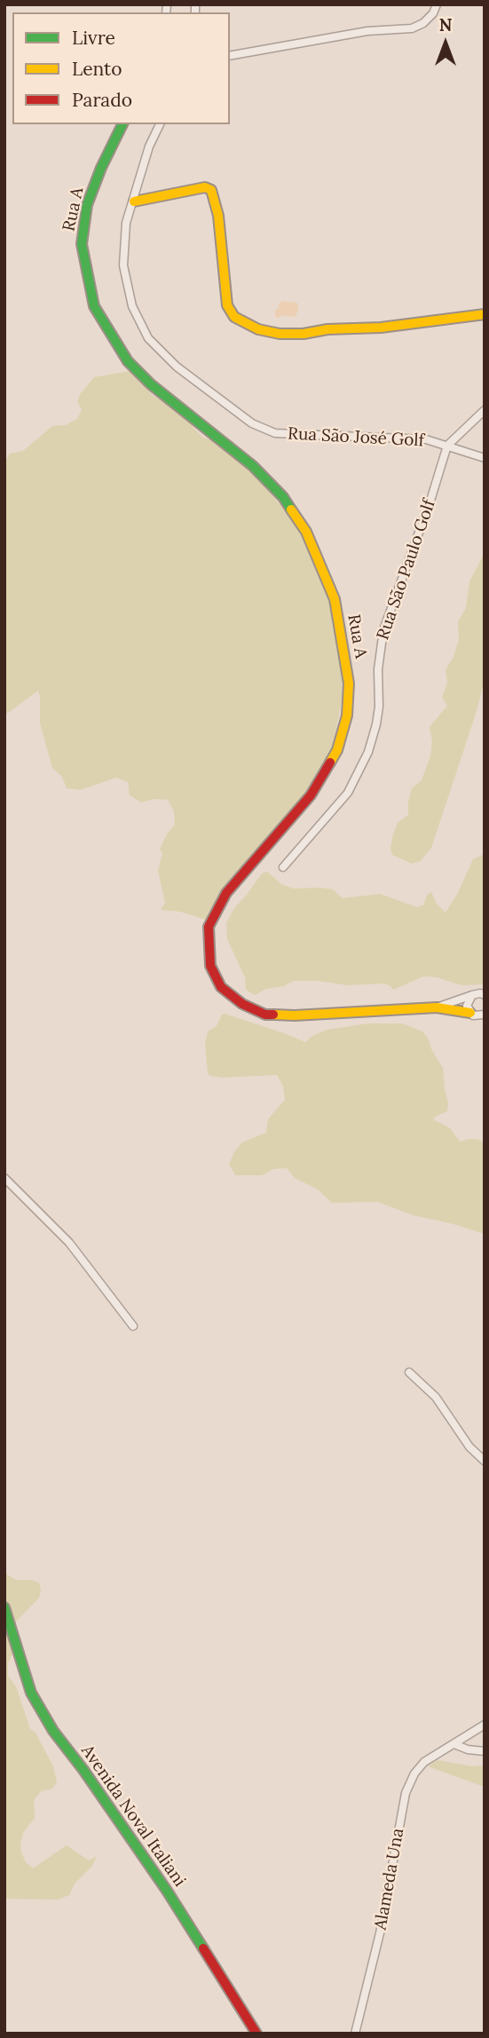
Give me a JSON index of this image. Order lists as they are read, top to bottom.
{
  "streets": {
    "street": [
      "Rua A",
      "Rua São José Golf",
      "Rua São Paulo Golf",
      "Avenida Noval Italiani",
      "Alameda Una"
    ]
  },
  "crossings": [
    ["Rua São José Golf", "Rua São Paulo Golf"]
  ],
  "legend": ["Livre", "Lento", "Parado"],
  "north": "top"
}
